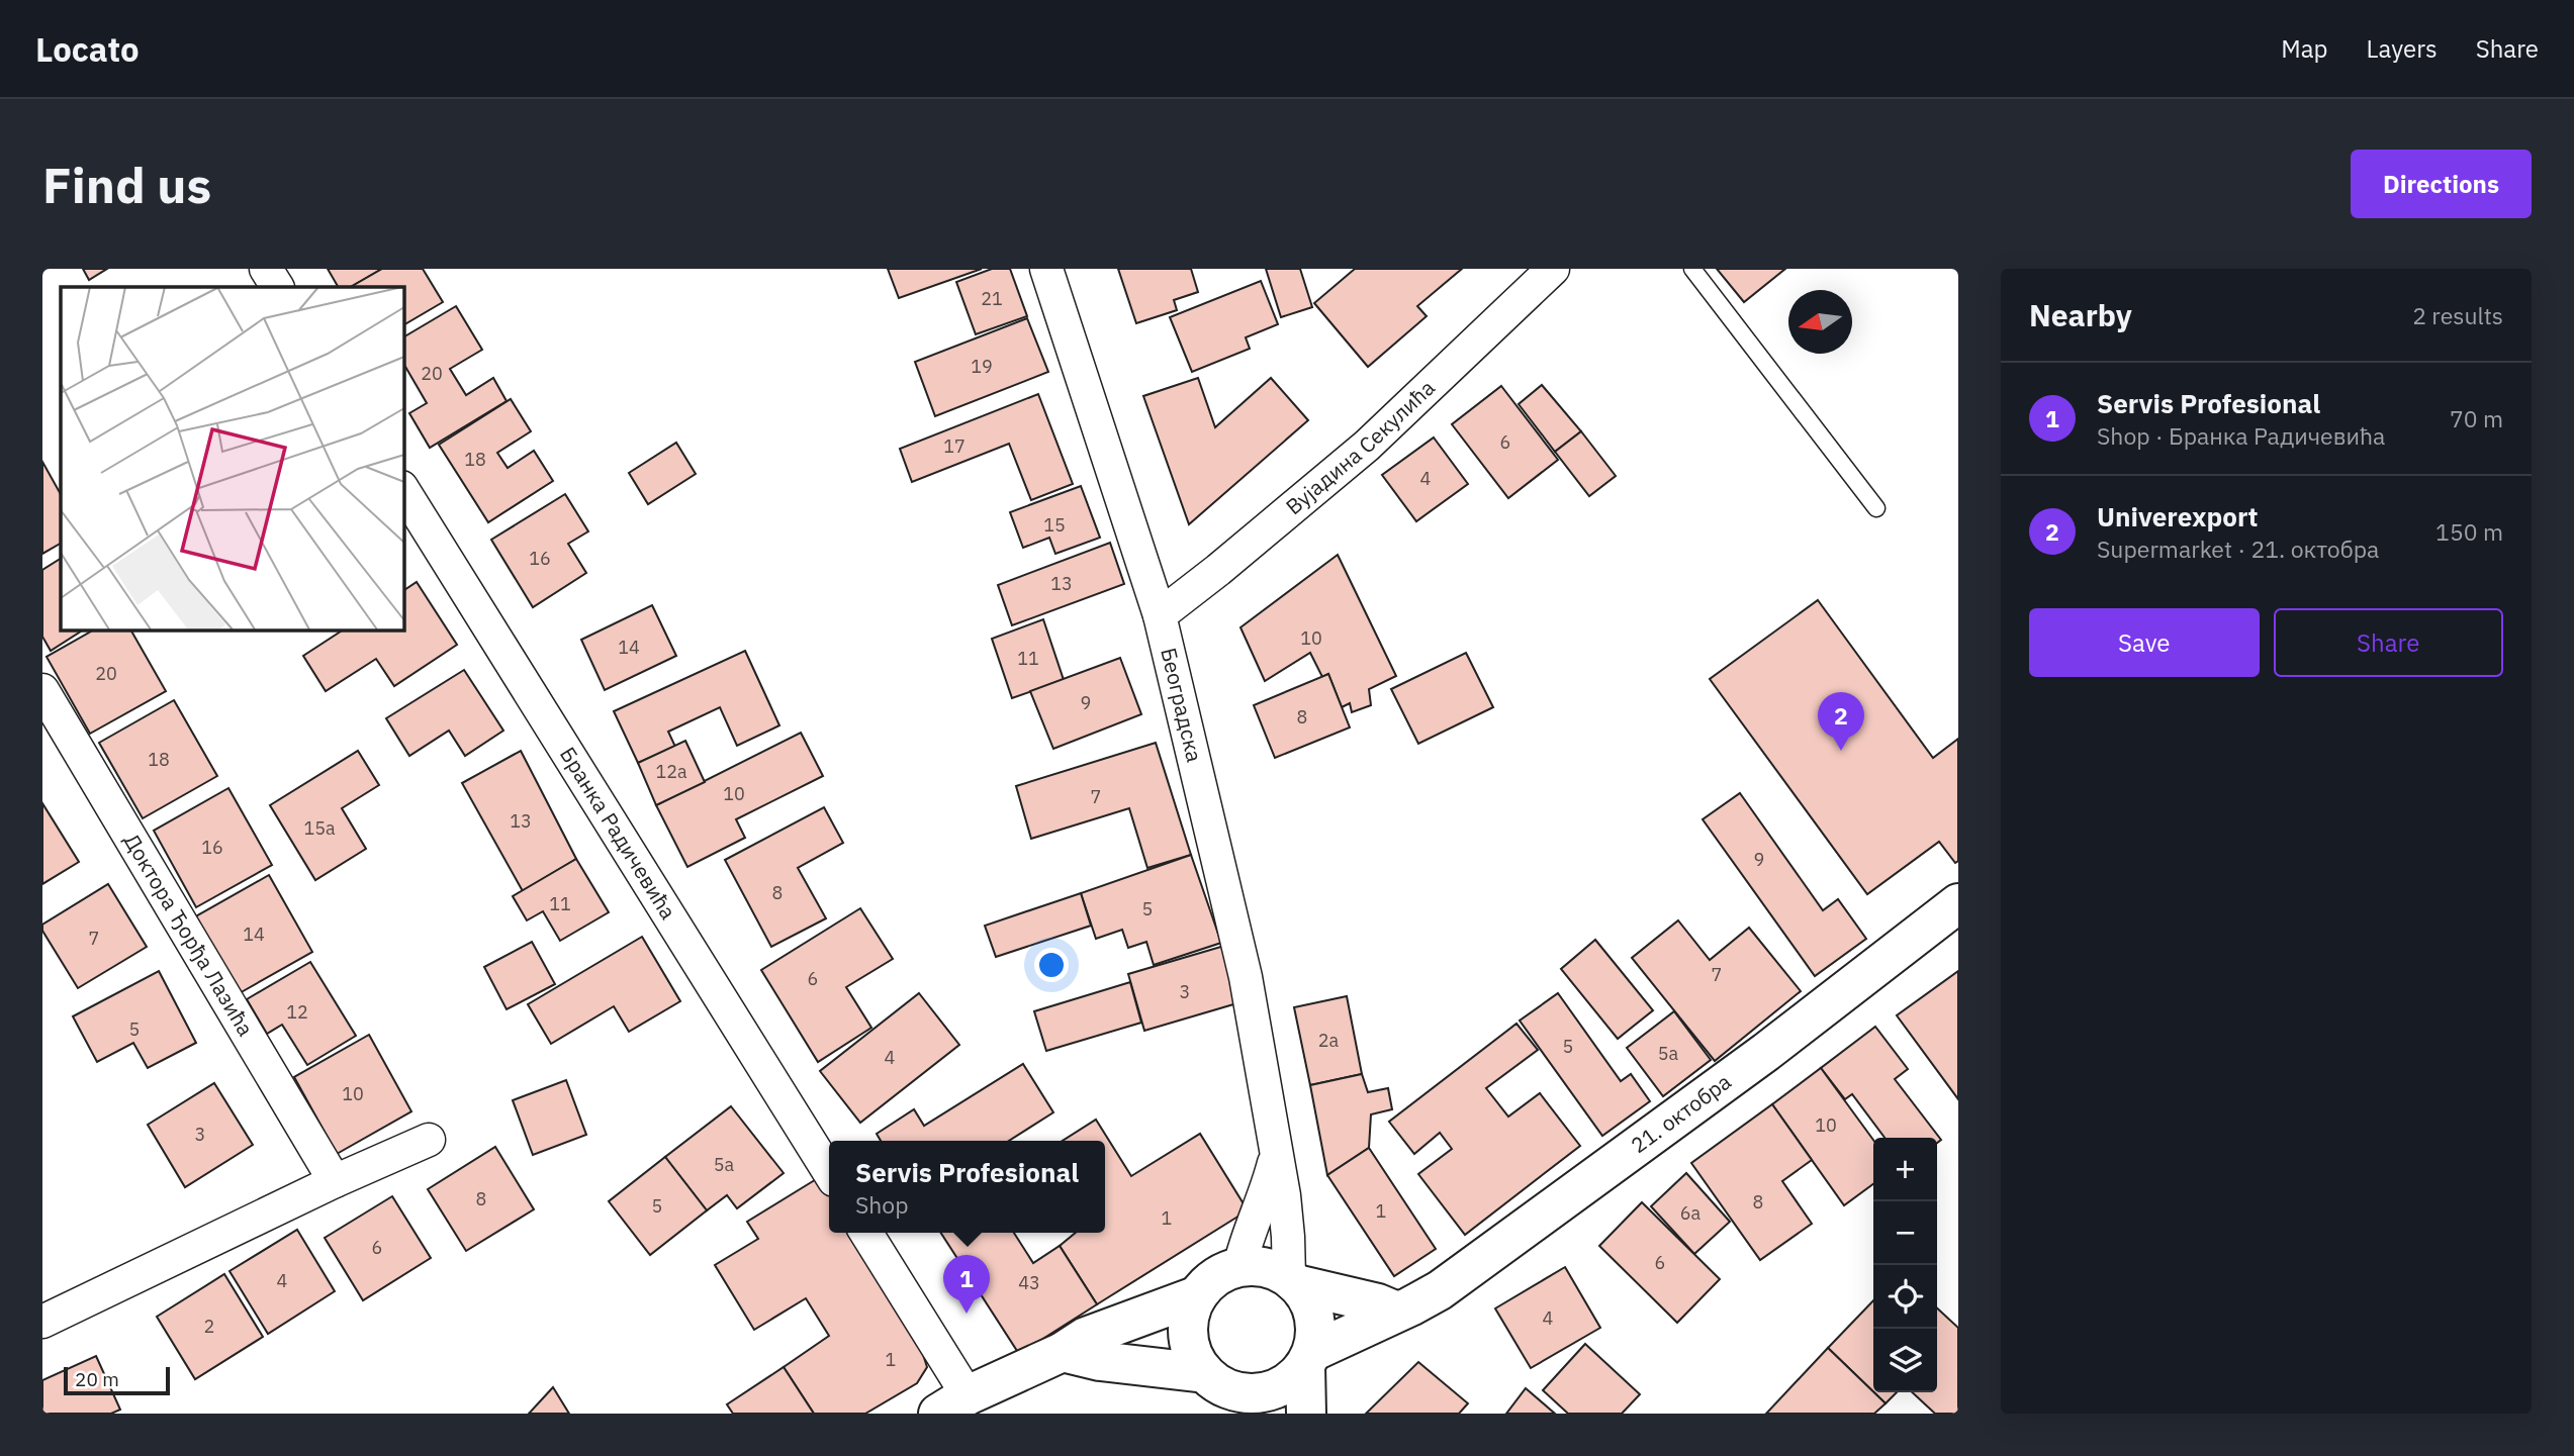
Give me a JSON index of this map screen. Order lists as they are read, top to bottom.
{
  "streets": {
    "street": [
      "Вујадина Секулића",
      "Београдска",
      "Бранка Радичевића",
      "Доктора Ђорђа Лазића",
      "21. октобра"
    ]
  },
  "crossings": [
    ["Вујадина Секулића", "Београдска"],
    ["Београдска", "21. октобра"]
  ],
  "house_numbers": [
    "21",
    "19",
    "20",
    "6",
    "17",
    "18",
    "4",
    "15",
    "16",
    "13",
    "10",
    "14",
    "11",
    "20",
    "9",
    "8",
    "18",
    "12a",
    "10",
    "7",
    "13",
    "15a",
    "16",
    "9",
    "8",
    "11",
    "5",
    "14",
    "7",
    "7",
    "6",
    "3",
    "12",
    "5",
    "2a",
    "5",
    "5a",
    "4",
    "10",
    "10",
    "3",
    "5a",
    "8",
    "8",
    "5",
    "1",
    "6a",
    "1",
    "6",
    "6",
    "4",
    "43",
    "4",
    "2",
    "1"
  ],
  "scale_bar": "20 m",
  "north": "left",
  "page": {
    "header": "Locato",
    "nav": ["Map", "Layers", "Share"],
    "buttons": [
      "Directions",
      ["Save", "Share"]
    ],
    "title": "Find us",
    "heading": ["Nearby", "2 results"],
    "list": [
      {
        "mark": "1",
        "name": "Servis Profesional",
        "note": "Shop · Бранка Радичевића",
        "value": "70 m"
      },
      {
        "mark": "2",
        "name": "Univerexport",
        "note": "Supermarket · 21. октобра",
        "value": "150 m"
      }
    ],
    "pins": ["2", "1"],
    "map_buttons": ["+", "−"],
    "popup": ["Servis Profesional", "Shop"],
    "scale": "20 m"
  }
}
